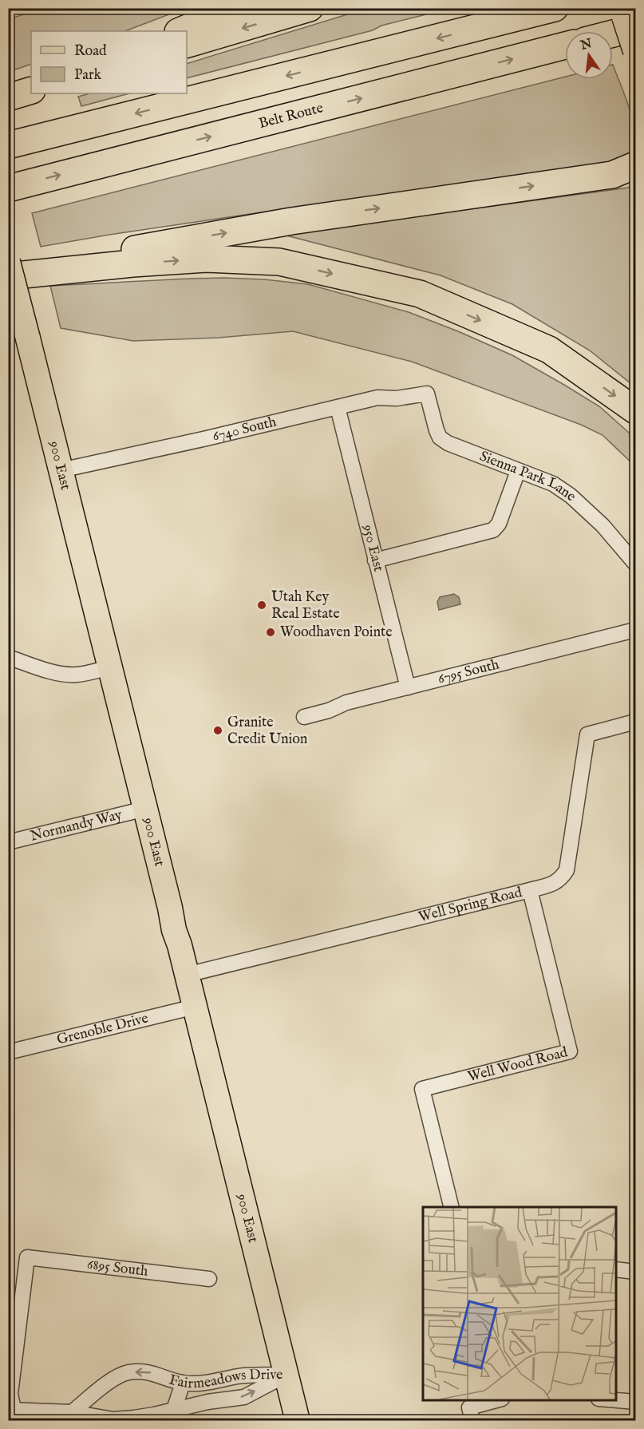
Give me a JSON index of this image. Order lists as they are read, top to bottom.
{
  "streets": {
    "highway": ["Belt Route"],
    "main road": ["900 East"],
    "street": [
      "6740 South",
      "Sienna Park Lane",
      "950 East",
      "6795 South",
      "Normandy Way",
      "Well Spring Road",
      "Grenoble Drive",
      "Well Wood Road",
      "6895 South",
      "Fairmeadows Drive"
    ]
  },
  "crossings": [
    ["6740 South", "900 East"],
    ["6740 South", "Sienna Park Lane"],
    ["6740 South", "950 East"],
    ["900 East", "Normandy Way"],
    ["900 East", "Well Spring Road"],
    ["900 East", "Grenoble Drive"],
    ["900 East", "Fairmeadows Drive"],
    ["950 East", "6795 South"],
    ["Well Spring Road", "Well Wood Road"],
    ["6895 South", "Fairmeadows Drive"]
  ],
  "places": ["Utah Key Real Estate", "Woodhaven Pointe", "Granite Credit Union"],
  "legend": ["Road", "Park"],
  "north": "top"
}
